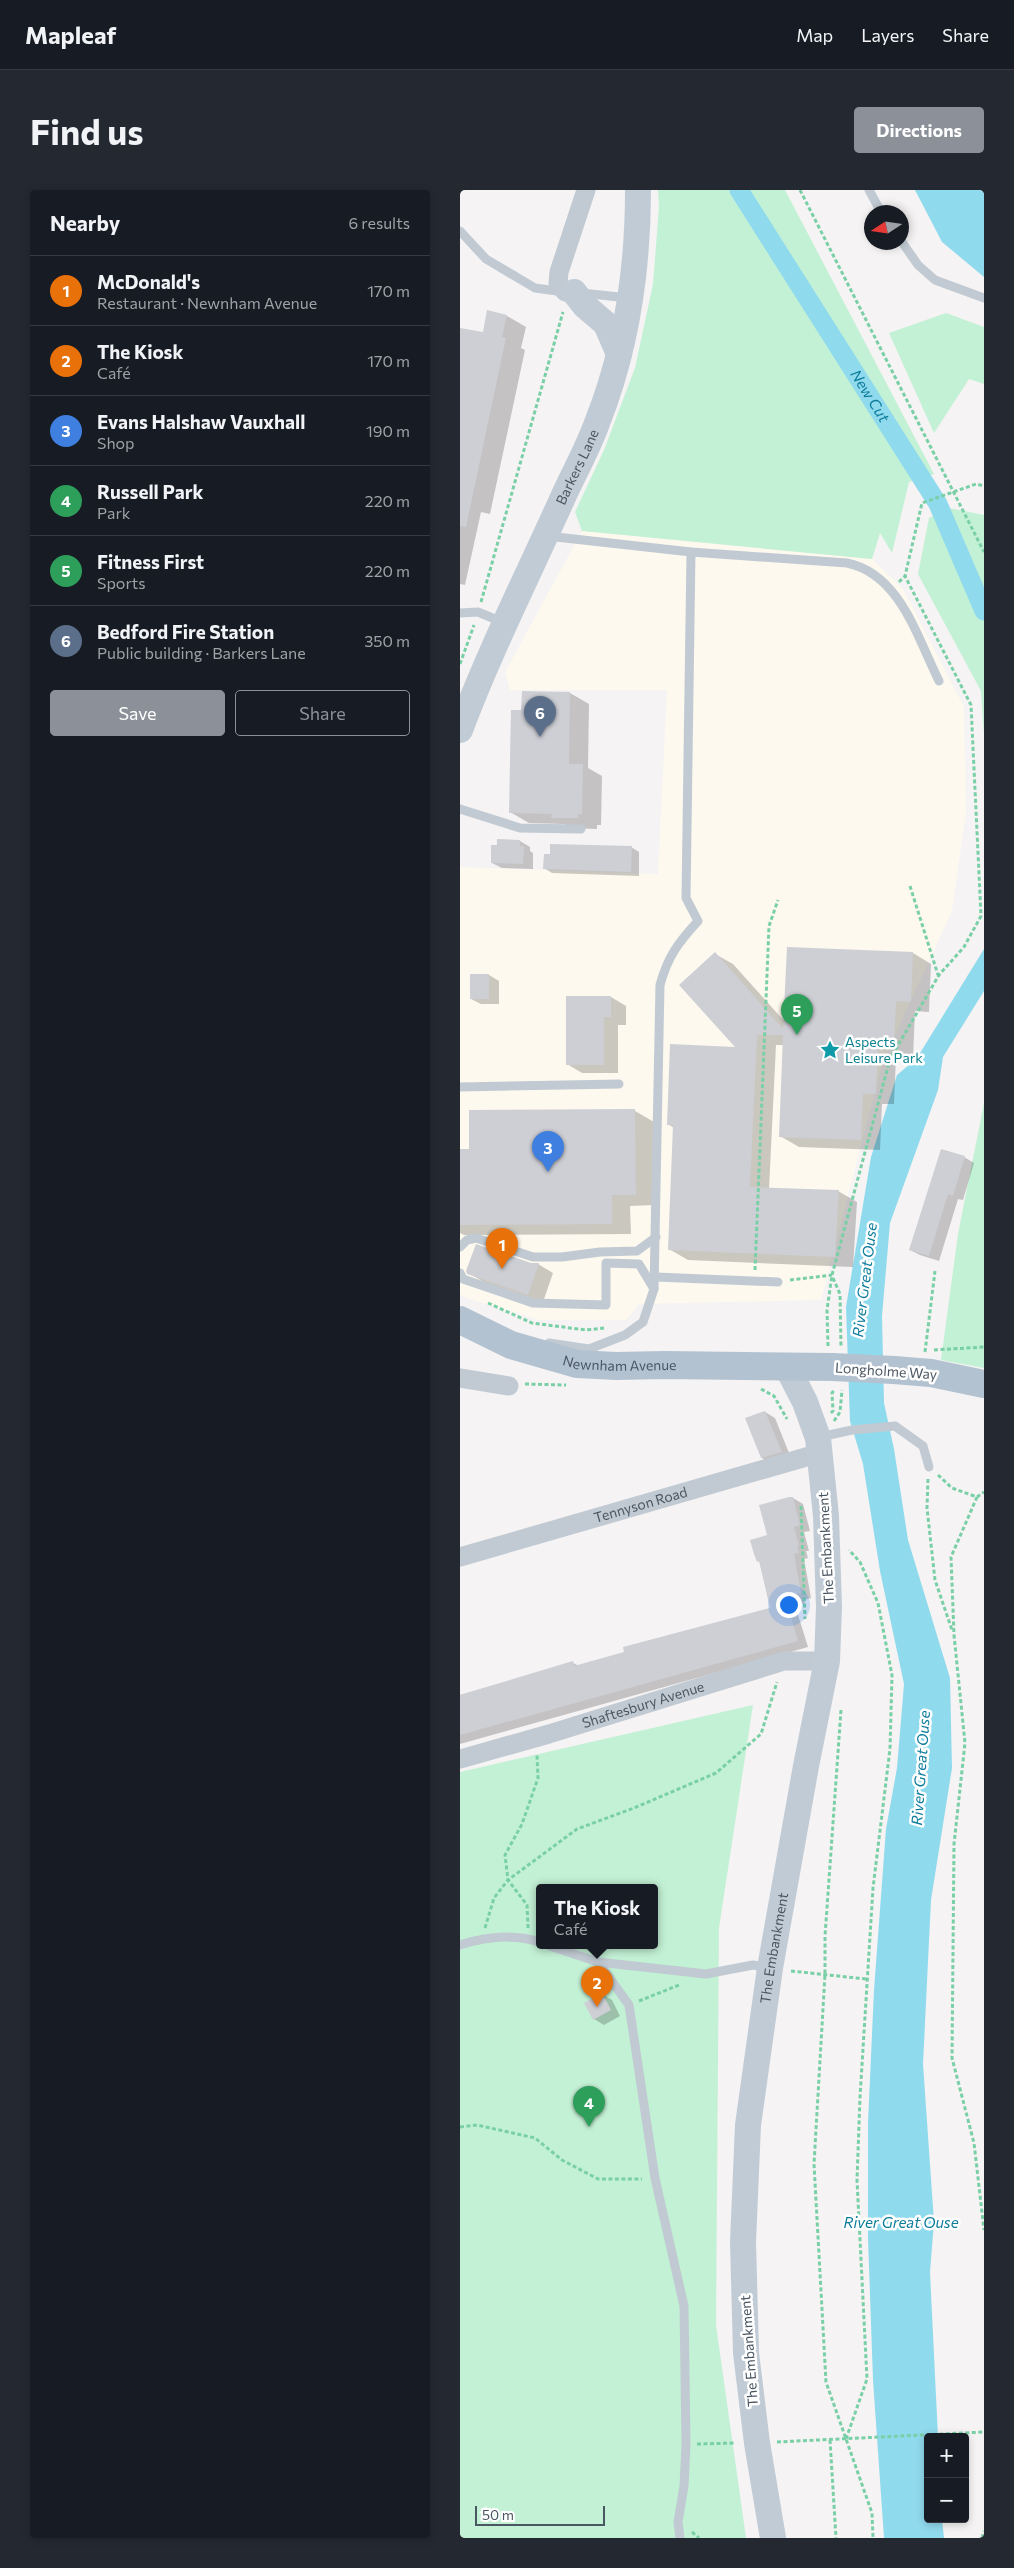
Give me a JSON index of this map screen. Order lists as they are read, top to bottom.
{
  "streets": {
    "main road": ["Newnham Avenue", "Longholme Way"],
    "street": [
      "Barkers Lane",
      "Tennyson Road",
      "The Embankment",
      "Shaftesbury Avenue"
    ]
  },
  "crossings": [
    ["Newnham Avenue", "Longholme Way"],
    ["Newnham Avenue", "The Embankment"],
    ["Longholme Way", "The Embankment"],
    ["Tennyson Road", "The Embankment"],
    ["The Embankment", "Shaftesbury Avenue"]
  ],
  "water": ["New Cut", "River Great Ouse"],
  "places": {
    "place": ["Aspects Leisure Park"]
  },
  "scale_bar": "50 m",
  "north": "left",
  "page": {
    "header": "Mapleaf",
    "nav": ["Map", "Layers", "Share"],
    "buttons": [
      "Directions",
      ["Save", "Share"]
    ],
    "title": "Find us",
    "heading": ["Nearby", "6 results"],
    "list": [
      {
        "mark": "1",
        "name": "McDonald's",
        "note": "Restaurant · Newnham Avenue",
        "value": "170 m"
      },
      {
        "mark": "2",
        "name": "The Kiosk",
        "note": "Café",
        "value": "170 m"
      },
      {
        "mark": "3",
        "name": "Evans Halshaw Vauxhall",
        "note": "Shop",
        "value": "190 m"
      },
      {
        "mark": "4",
        "name": "Russell Park",
        "note": "Park",
        "value": "220 m"
      },
      {
        "mark": "5",
        "name": "Fitness First",
        "note": "Sports",
        "value": "220 m"
      },
      {
        "mark": "6",
        "name": "Bedford Fire Station",
        "note": "Public building · Barkers Lane",
        "value": "350 m"
      }
    ],
    "pins": [
      "6",
      "5",
      "3",
      "1",
      "2",
      "4"
    ],
    "popup": ["The Kiosk", "Café"],
    "map_buttons": ["+", "−"],
    "scale": "50 m"
  }
}
